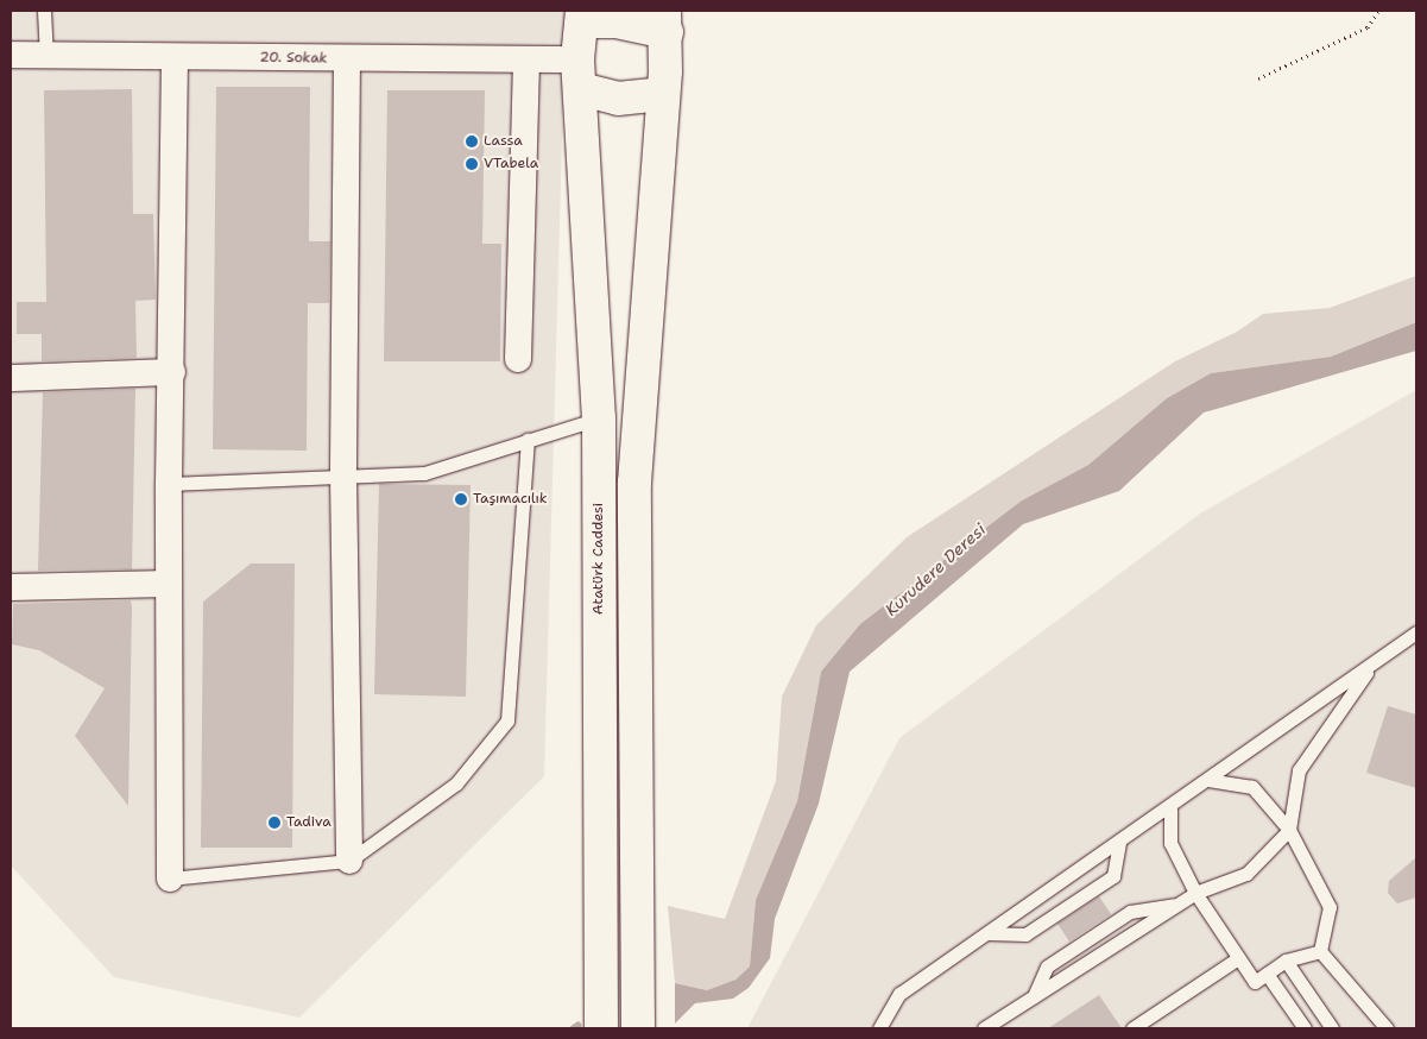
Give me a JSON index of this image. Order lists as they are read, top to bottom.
{
  "streets": {
    "main road": ["Atatürk Caddesi"],
    "street": ["20. Sokak"]
  },
  "crossings": [
    ["20. Sokak", "Atatürk Caddesi"]
  ],
  "water": ["Kurudere Deresi"],
  "places": [
    "Lassa",
    "VTabela",
    "Taşımacılık",
    "Tadiva"
  ]
}
